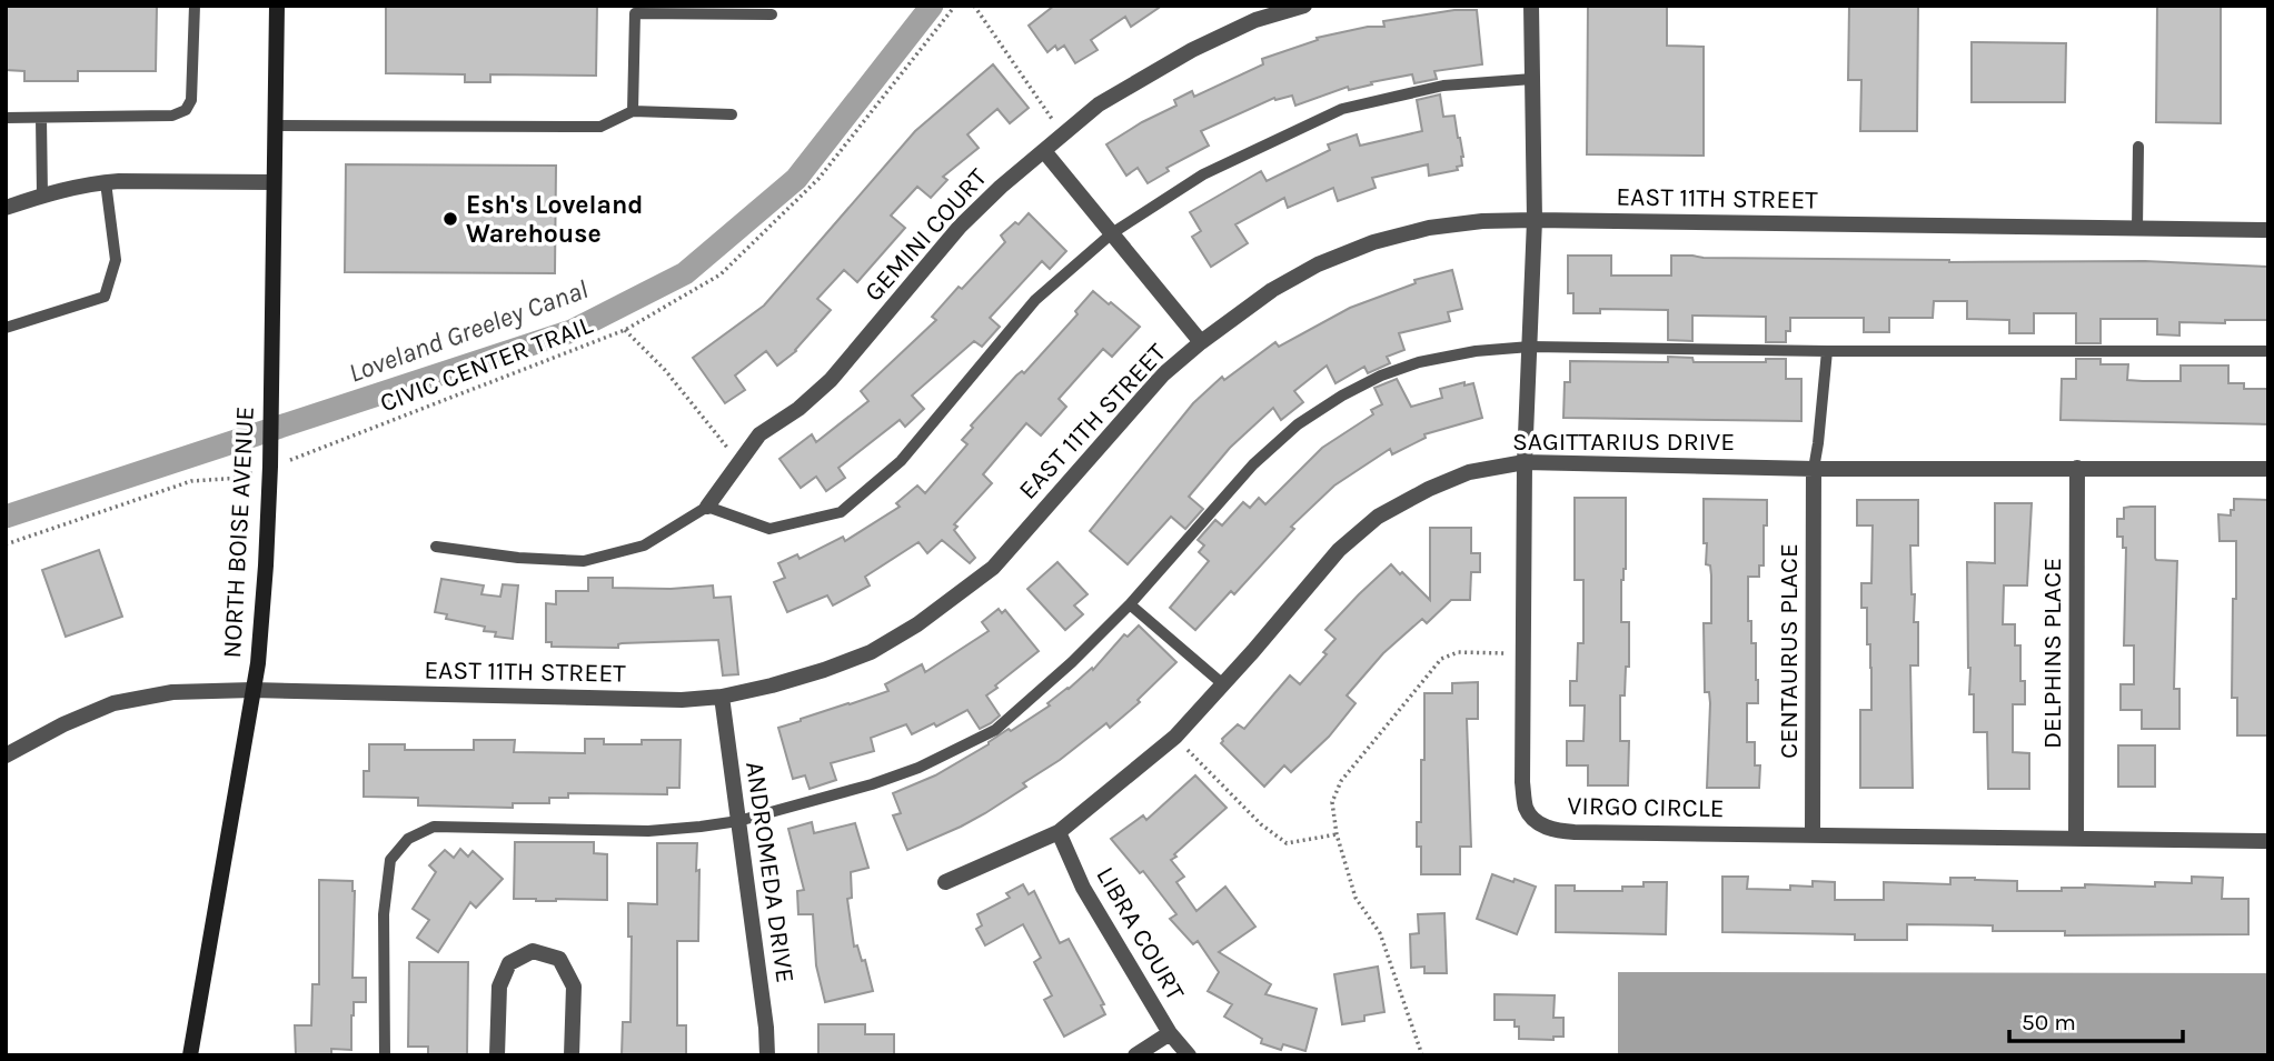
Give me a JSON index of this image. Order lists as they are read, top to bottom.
{
  "streets": {
    "street": [
      "EAST 11TH STREET",
      "GEMINI COURT",
      "SAGITTARIUS DRIVE",
      "NORTH BOISE AVENUE",
      "CENTAURUS PLACE",
      "DELPHINS PLACE",
      "VIRGO CIRCLE",
      "ANDROMEDA DRIVE",
      "LIBRA COURT"
    ],
    "path": ["CIVIC CENTER TRAIL"]
  },
  "crossings": [
    ["EAST 11TH STREET", "NORTH BOISE AVENUE"],
    ["EAST 11TH STREET", "VIRGO CIRCLE"],
    ["EAST 11TH STREET", "ANDROMEDA DRIVE"],
    ["CIVIC CENTER TRAIL", "NORTH BOISE AVENUE"],
    ["SAGITTARIUS DRIVE", "CENTAURUS PLACE"],
    ["SAGITTARIUS DRIVE", "DELPHINS PLACE"],
    ["SAGITTARIUS DRIVE", "VIRGO CIRCLE"],
    ["SAGITTARIUS DRIVE", "LIBRA COURT"],
    ["CENTAURUS PLACE", "VIRGO CIRCLE"],
    ["DELPHINS PLACE", "VIRGO CIRCLE"]
  ],
  "water": ["Loveland Greeley Canal"],
  "places": ["Esh's Loveland Warehouse"],
  "scale_bar": "50 m"
}
